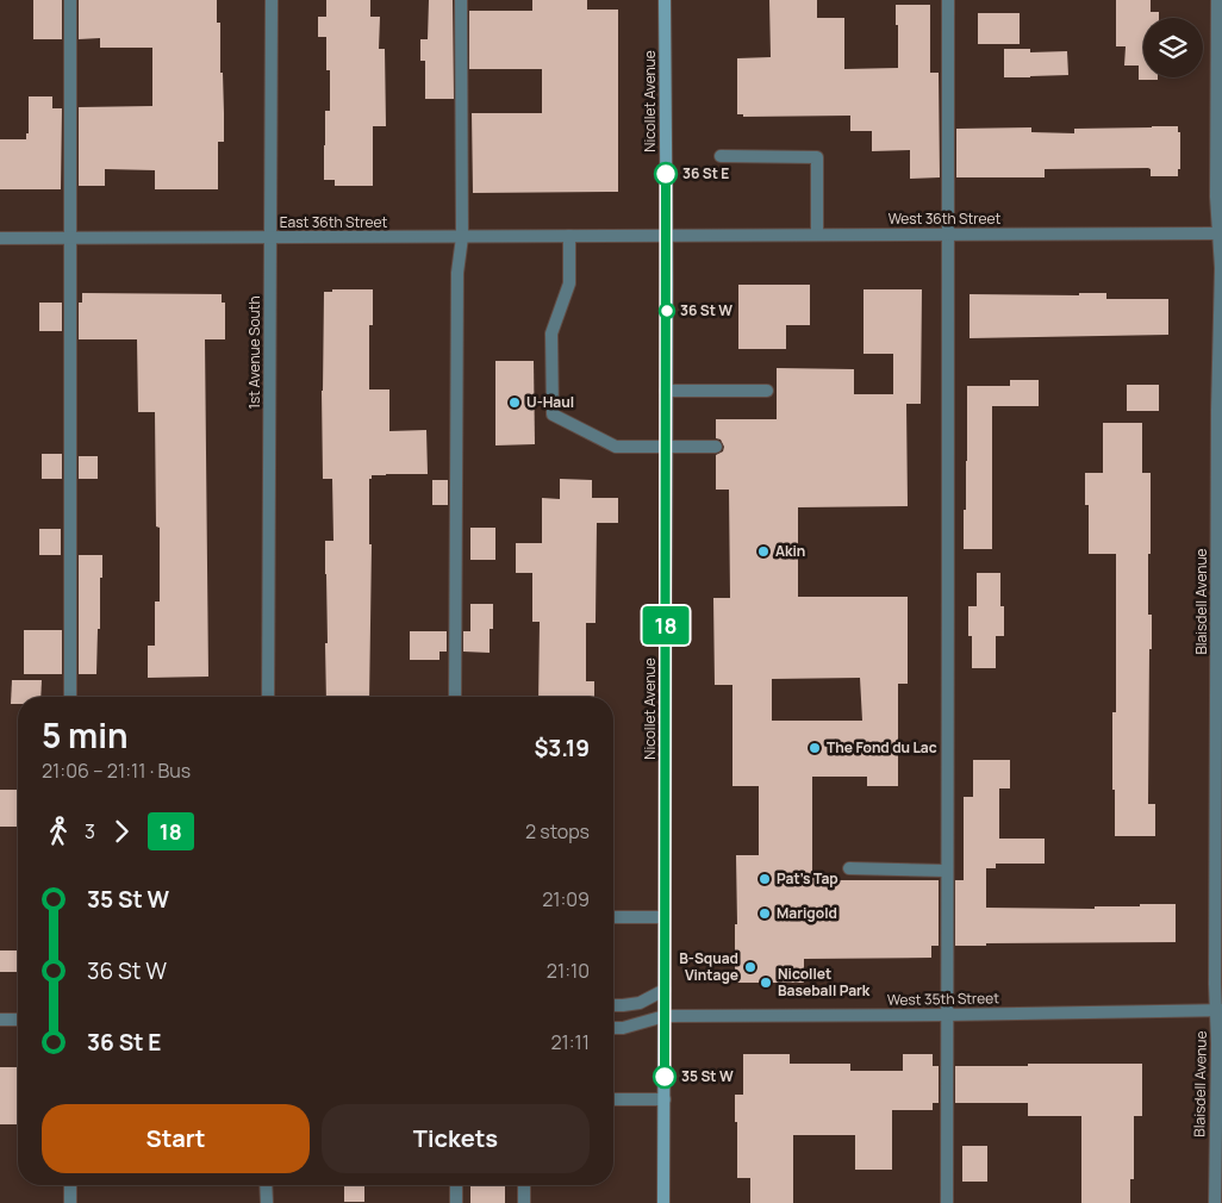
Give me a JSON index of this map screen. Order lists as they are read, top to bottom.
{
  "streets": {
    "main road": ["Nicollet Avenue"],
    "street": [
      "West 36th Street",
      "East 36th Street",
      "1st Avenue South",
      "Blaisdell Avenue",
      "West 35th Street"
    ]
  },
  "crossings": [
    ["Nicollet Avenue", "West 36th Street"],
    ["Nicollet Avenue", "East 36th Street"],
    ["Nicollet Avenue", "West 35th Street"],
    ["West 36th Street", "East 36th Street"],
    ["West 36th Street", "Blaisdell Avenue"],
    ["East 36th Street", "1st Avenue South"],
    ["Blaisdell Avenue", "West 35th Street"]
  ],
  "places": [
    "36 St E",
    "36 St W",
    "U-Haul",
    "Akin",
    "The Fond du Lac",
    "Pat's Tap",
    "Marigold",
    "B-Squad Vintage",
    "Nicollet Baseball Park",
    "35 St W"
  ],
  "lines": ["bus line 18"],
  "page": {
    "on_map": "18",
    "heading": ["5 min", "21:06 – 21:11 · Bus", "$3.19"],
    "legs": ["3", "18", "2 stops"],
    "list": [
      {
        "name": "35 St W",
        "value": "21:09"
      },
      {
        "name": "36 St W",
        "value": "21:10"
      },
      {
        "name": "36 St E",
        "value": "21:11"
      }
    ],
    "buttons": ["Start", "Tickets"]
  }
}
